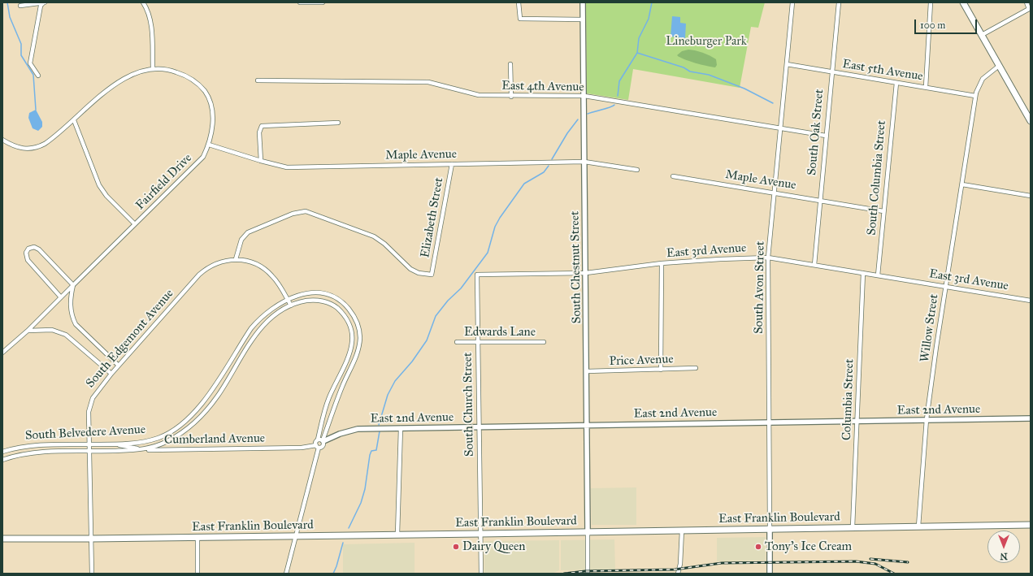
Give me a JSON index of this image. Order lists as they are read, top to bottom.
{
  "streets": {
    "main road": ["East Franklin Boulevard"],
    "street": [
      "East 5th Avenue",
      "East 4th Avenue",
      "South Oak Street",
      "Maple Avenue",
      "South Columbia Street",
      "Fairfield Drive",
      "Elizabeth Street",
      "East 3rd Avenue",
      "South Chestnut Street",
      "South Avon Street",
      "Willow Street",
      "Edwards Lane",
      "South Edgemont Avenue",
      "Price Avenue",
      "Columbia Street",
      "South Church Street",
      "East 2nd Avenue",
      "South Belvedere Avenue",
      "Cumberland Avenue"
    ]
  },
  "crossings": [
    ["East 5th Avenue", "South Oak Street"],
    ["East 5th Avenue", "South Columbia Street"],
    ["East 5th Avenue", "South Avon Street"],
    ["East 5th Avenue", "Willow Street"],
    ["East 4th Avenue", "South Oak Street"],
    ["East 4th Avenue", "South Chestnut Street"],
    ["East 4th Avenue", "South Avon Street"],
    ["South Oak Street", "Maple Avenue"],
    ["South Oak Street", "East 3rd Avenue"],
    ["Maple Avenue", "South Columbia Street"],
    ["Maple Avenue", "Fairfield Drive"],
    ["Maple Avenue", "Elizabeth Street"],
    ["Maple Avenue", "South Chestnut Street"],
    ["Maple Avenue", "South Avon Street"],
    ["South Columbia Street", "East 3rd Avenue"],
    ["Elizabeth Street", "South Edgemont Avenue"],
    ["East 3rd Avenue", "South Chestnut Street"],
    ["East 3rd Avenue", "South Avon Street"],
    ["East 3rd Avenue", "Willow Street"],
    ["East 3rd Avenue", "Columbia Street"],
    ["East 3rd Avenue", "South Church Street"],
    ["South Chestnut Street", "Price Avenue"],
    ["South Chestnut Street", "East 2nd Avenue"],
    ["South Chestnut Street", "East Franklin Boulevard"],
    ["South Avon Street", "East 2nd Avenue"],
    ["South Avon Street", "East Franklin Boulevard"],
    ["Willow Street", "East 2nd Avenue"],
    ["Willow Street", "East Franklin Boulevard"],
    ["Edwards Lane", "South Church Street"],
    ["South Edgemont Avenue", "South Belvedere Avenue"],
    ["South Edgemont Avenue", "East Franklin Boulevard"],
    ["Columbia Street", "East 2nd Avenue"],
    ["Columbia Street", "East Franklin Boulevard"],
    ["South Church Street", "East 2nd Avenue"],
    ["South Church Street", "East Franklin Boulevard"],
    ["East 2nd Avenue", "South Belvedere Avenue"],
    ["South Belvedere Avenue", "Cumberland Avenue"]
  ],
  "parks": ["Lineburger Park"],
  "places": ["Dairy Queen", "Tony's Ice Cream"],
  "scale_bar": "100 m",
  "north": "bottom"
}
